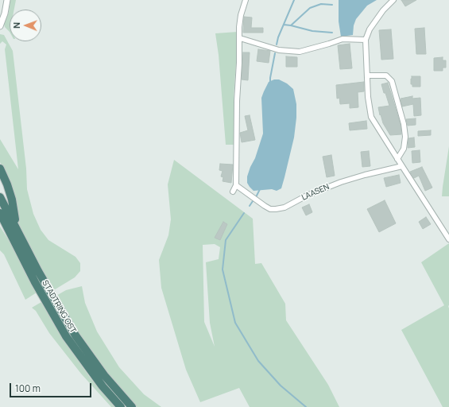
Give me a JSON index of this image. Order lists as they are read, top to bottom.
{
  "streets": {
    "highway": ["STADTRING OST"],
    "street": ["LAASEN"]
  },
  "scale_bar": "100 m",
  "north": "left"
}
